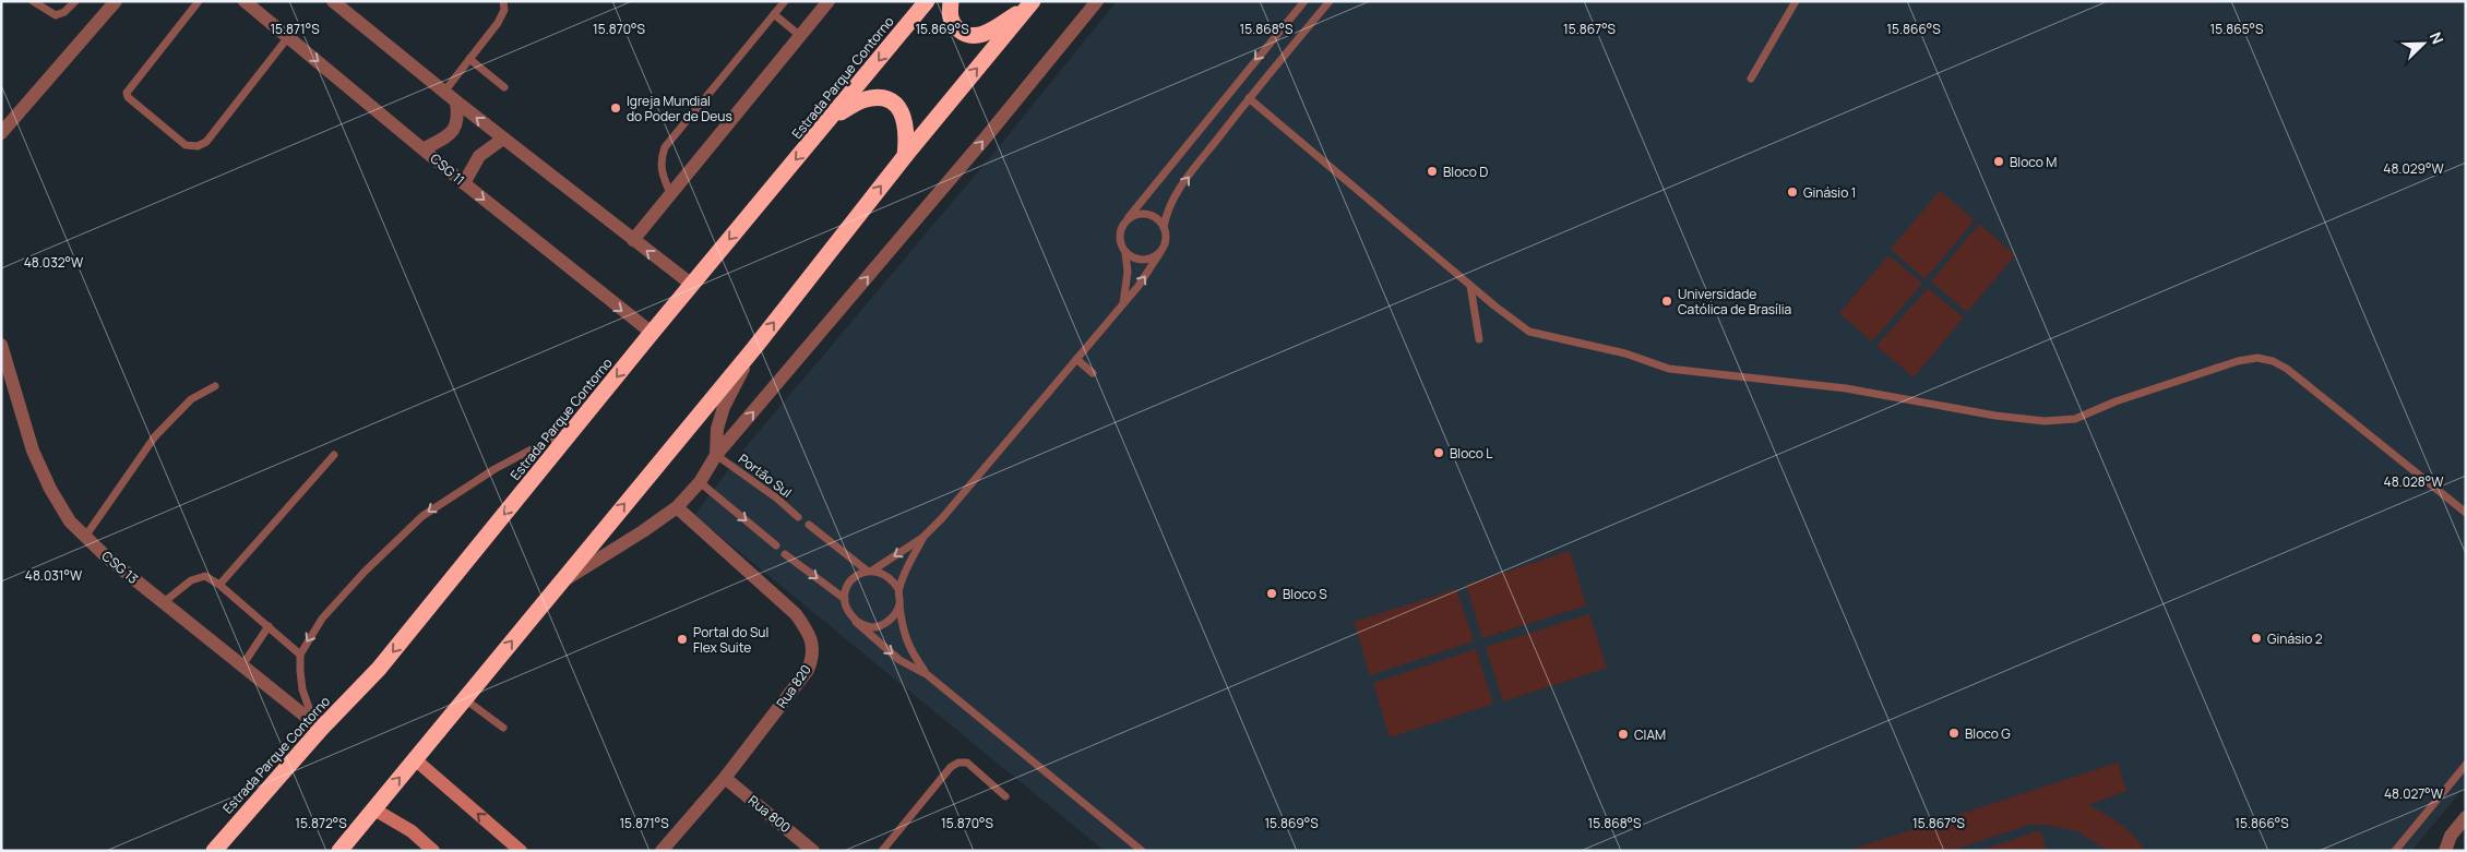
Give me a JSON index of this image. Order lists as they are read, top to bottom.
{
  "streets": {
    "highway": ["Estrada Parque Contorno"],
    "street": [
      "CSG 11",
      "CSG 13",
      "Rua 820",
      "Rua 800"
    ],
    "lane": ["Portão Sul"]
  },
  "crossings": [
    ["Estrada Parque Contorno", "CSG 11"],
    ["Estrada Parque Contorno", "CSG 13"],
    ["Rua 820", "Rua 800"]
  ],
  "places": [
    "Igreja Mundial do Poder de Deus",
    "Bloco M",
    "Bloco D",
    "Ginásio 1",
    "Universidade Católica de Brasília",
    "Bloco L",
    "Bloco S",
    "Ginásio 2",
    "Portal do Sul Flex Suite",
    "Bloco G",
    "CIAM"
  ],
  "north": "top right",
  "coordinates": [
    "15.871°S",
    "15.870°S",
    "15.869°S",
    "15.868°S",
    "15.867°S",
    "15.866°S",
    "15.865°S",
    "48.029°W",
    "48.032°W",
    "48.028°W",
    "48.031°W",
    "48.027°W",
    "15.872°S"
  ]
}
